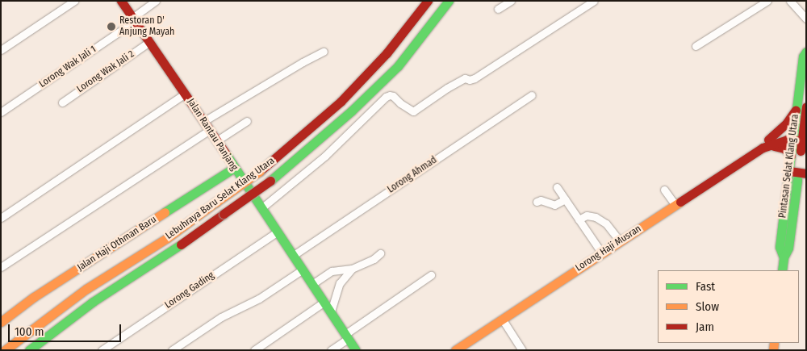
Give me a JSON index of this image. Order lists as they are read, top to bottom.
{
  "streets": {
    "main road": [
      "Jalan Rantau Panjang",
      "Pintasan Selat Klang Utara",
      "Lebuhraya Baru Selat Klang Utara",
      "Jalan Haji Othman Baru",
      "Lorong Haji Musran"
    ],
    "street": [
      "Lorong Wak Jali 1",
      "Lorong Wak Jali 2",
      "Lorong Ahmad",
      "Lorong Gading"
    ]
  },
  "crossings": [
    ["Lorong Wak Jali 1", "Jalan Rantau Panjang"],
    ["Lorong Wak Jali 2", "Jalan Rantau Panjang"],
    ["Jalan Rantau Panjang", "Lorong Ahmad"],
    ["Jalan Rantau Panjang", "Jalan Haji Othman Baru"],
    ["Jalan Rantau Panjang", "Lorong Gading"],
    ["Pintasan Selat Klang Utara", "Lorong Haji Musran"]
  ],
  "places": ["Restoran D' Anjung Mayah"],
  "legend": ["Fast", "Slow", "Jam"],
  "scale_bar": "100 m"
}
